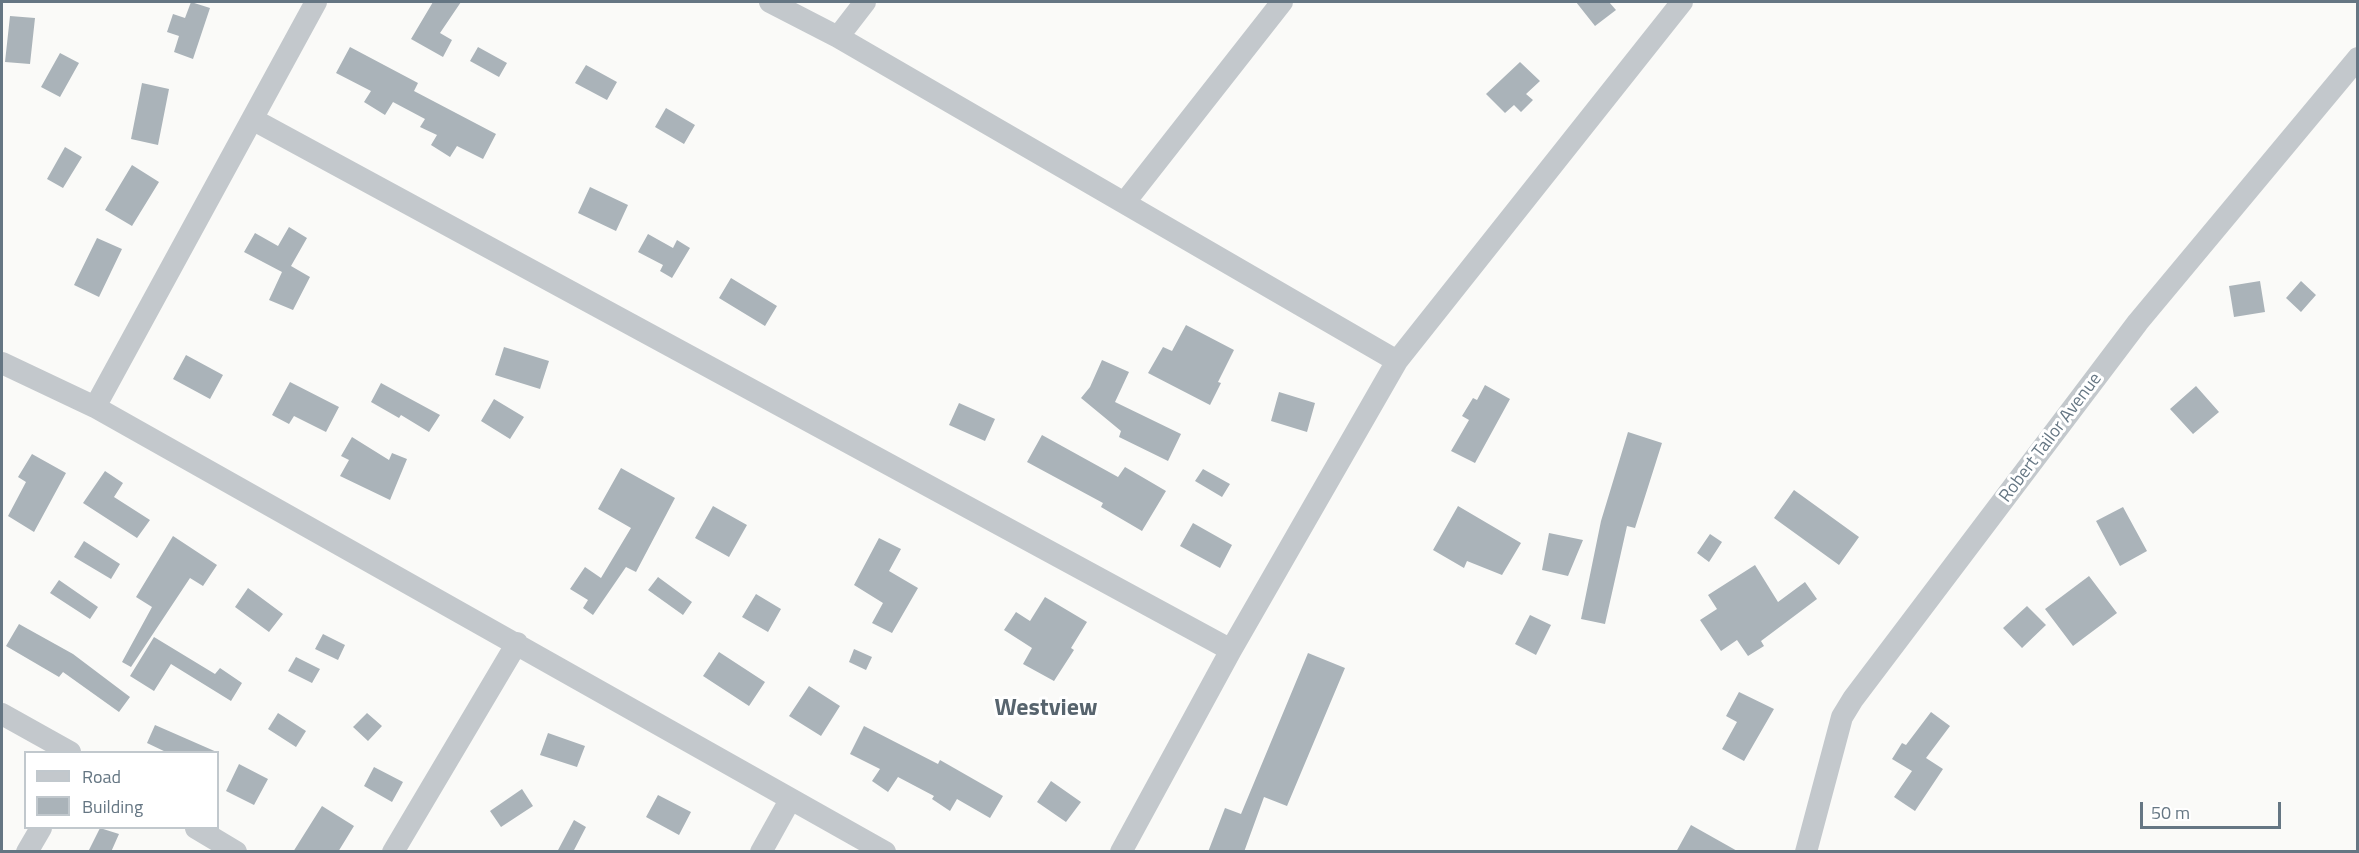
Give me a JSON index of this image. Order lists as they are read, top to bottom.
{
  "streets": {
    "street": ["Robert Tailor Avenue"]
  },
  "districts": ["Westview"],
  "legend": ["Road", "Building"],
  "scale_bar": "50 m"
}
